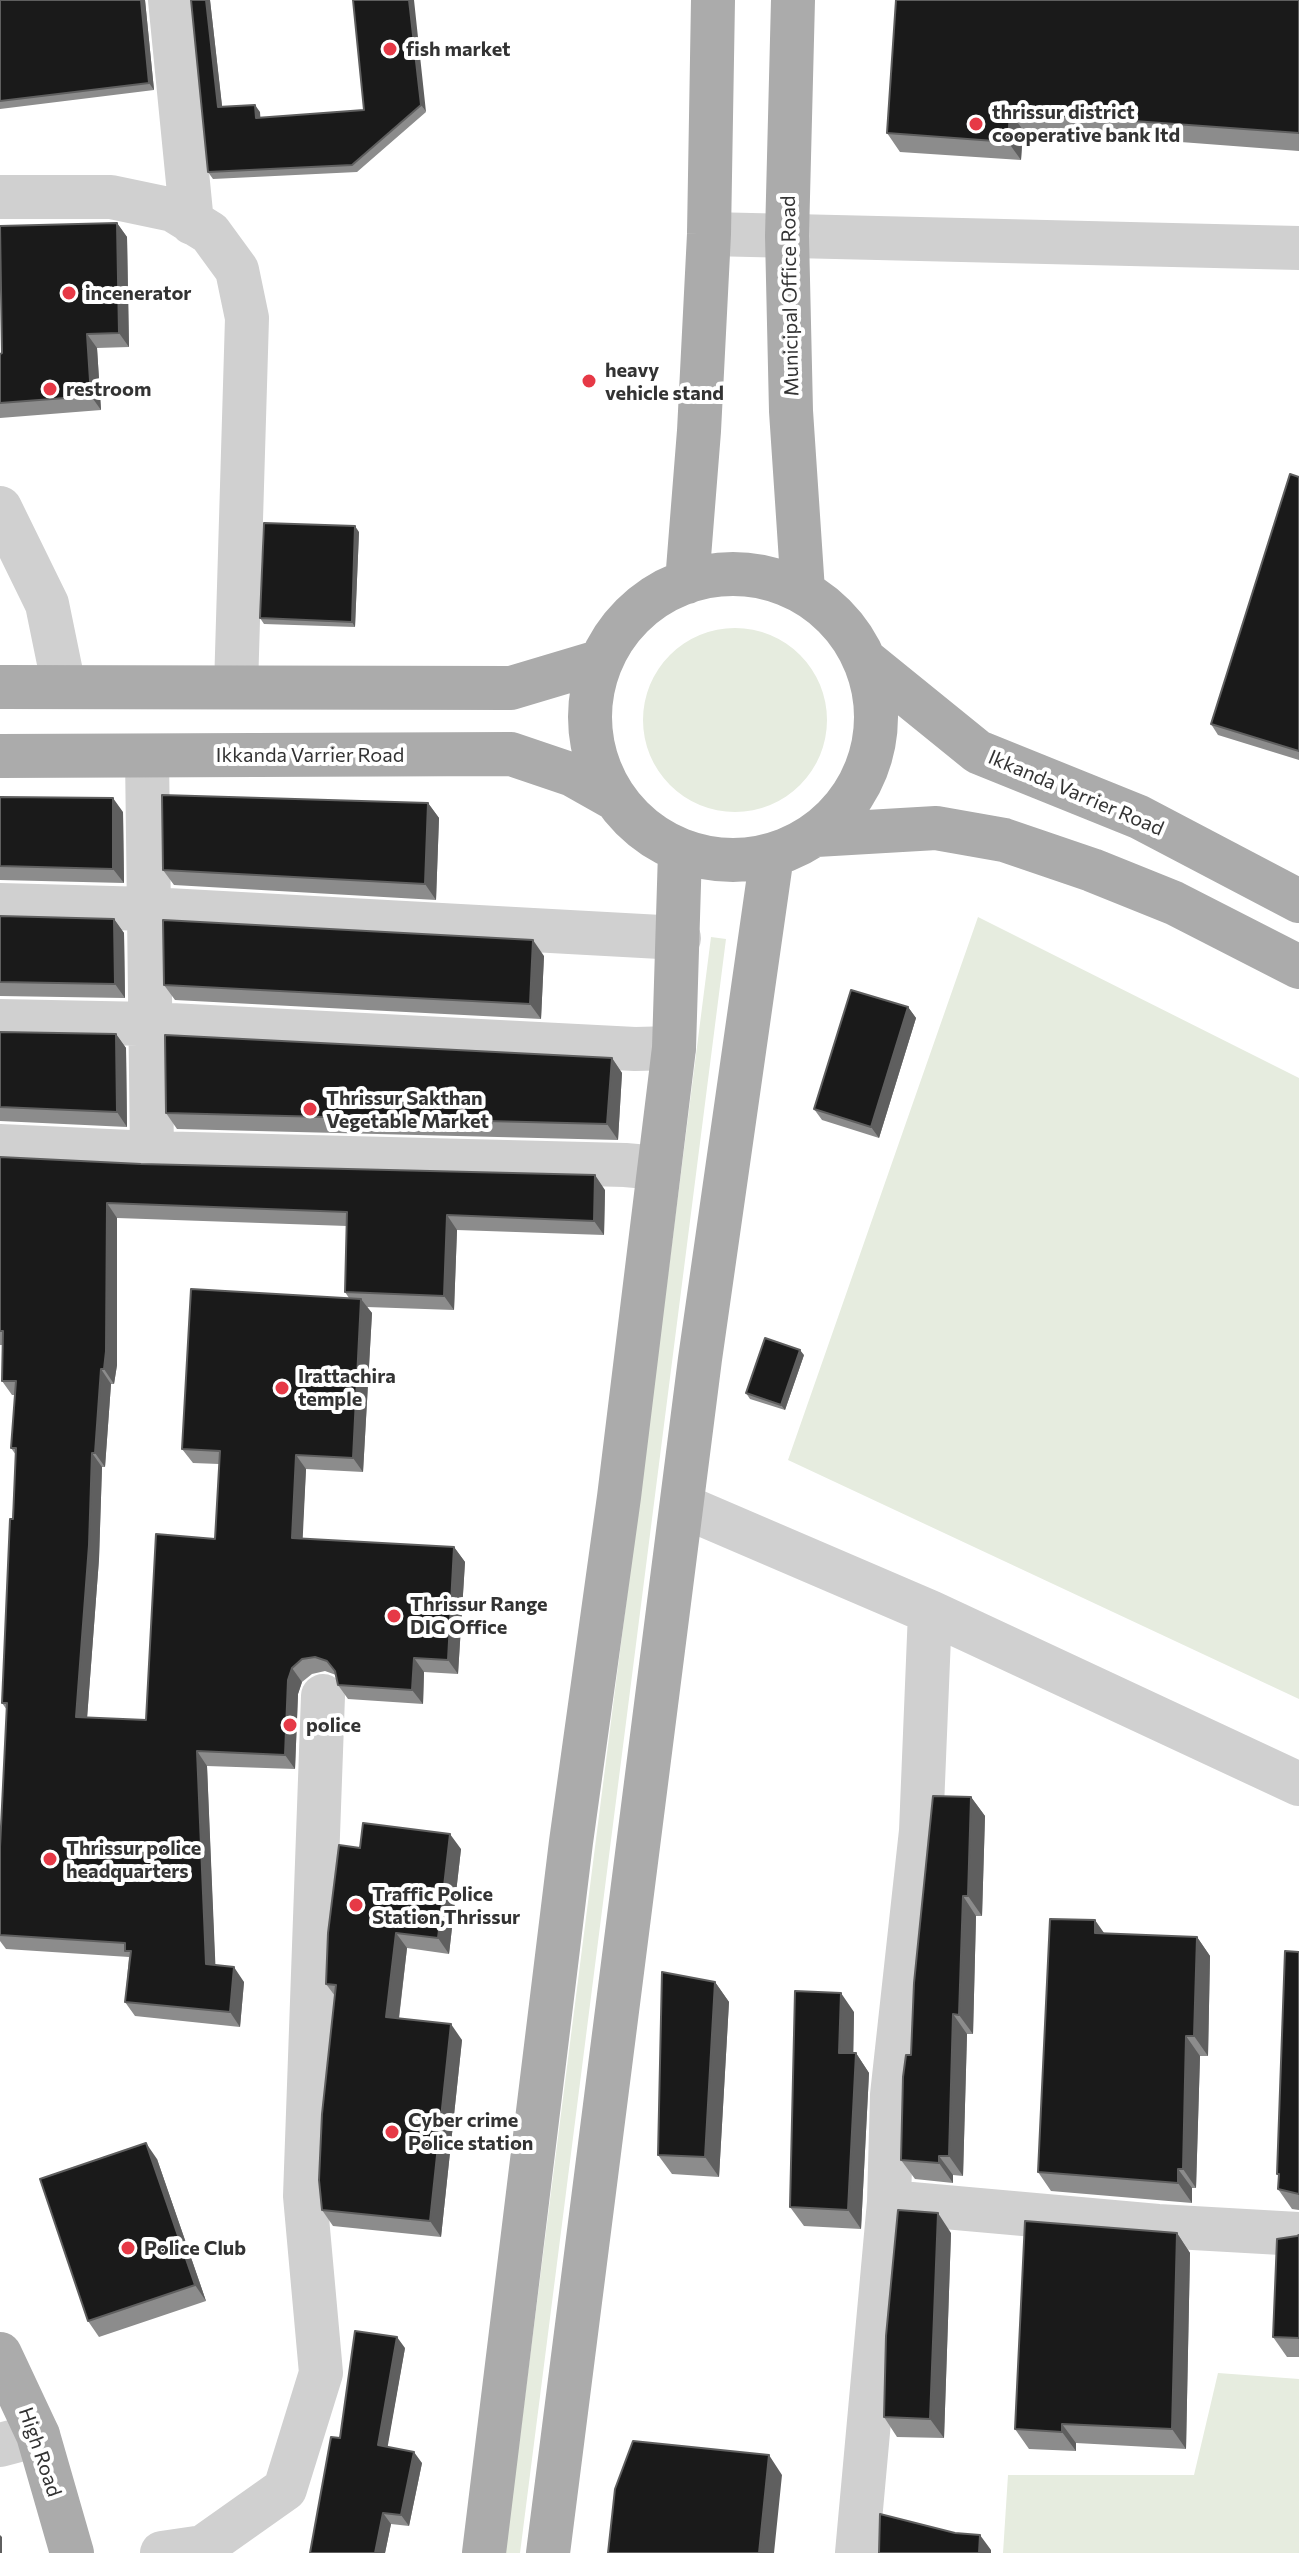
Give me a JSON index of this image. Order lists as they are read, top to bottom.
{
  "streets": {
    "main road": ["Municipal Office Road", "Ikkanda Varrier Road", "High Road"]
  },
  "places": [
    "fish market",
    "thrissur district cooperative bank ltd",
    "incenerator",
    "heavy vehicle stand",
    "restroom",
    "Thrissur Sakthan Vegetable Market",
    "Irattachira temple",
    "Thrissur Range DIG Office",
    "police",
    "Thrissur police headquarters",
    "Traffic Police Station,Thrissur",
    "Cyber crime Police station",
    "Police Club"
  ]
}
